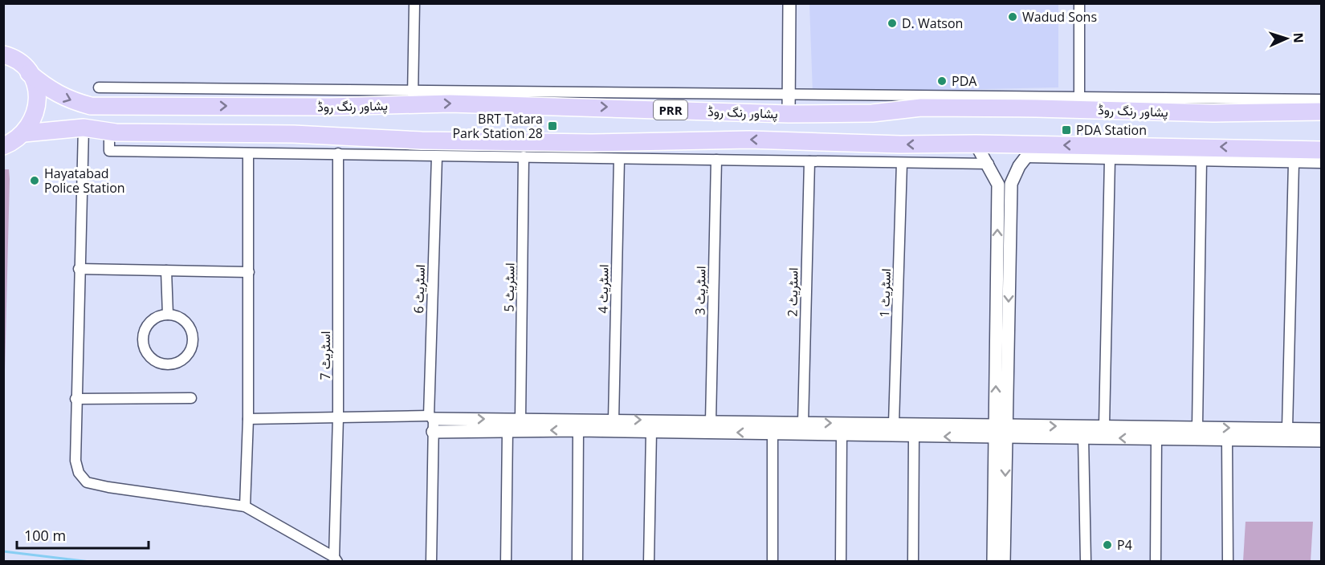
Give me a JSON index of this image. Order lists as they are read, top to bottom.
{
  "streets": {
    "highway": ["پشاور رنگ روڈ", "PRR"],
    "street": [
      "اسٹریٹ 5",
      "اسٹریٹ 6",
      "اسٹریٹ 4",
      "اسٹریٹ 3",
      "اسٹریٹ 2",
      "اسٹریٹ 1",
      "اسٹریٹ 7"
    ]
  },
  "places": {
    "other": [
      "Wadud Sons",
      "D. Watson",
      "PDA",
      "Hayatabad Police Station",
      "P4"
    ],
    "transit": ["BRT Tatara Park Station 28", "PDA Station"]
  },
  "scale_bar": "100 m",
  "north": "right"
}
